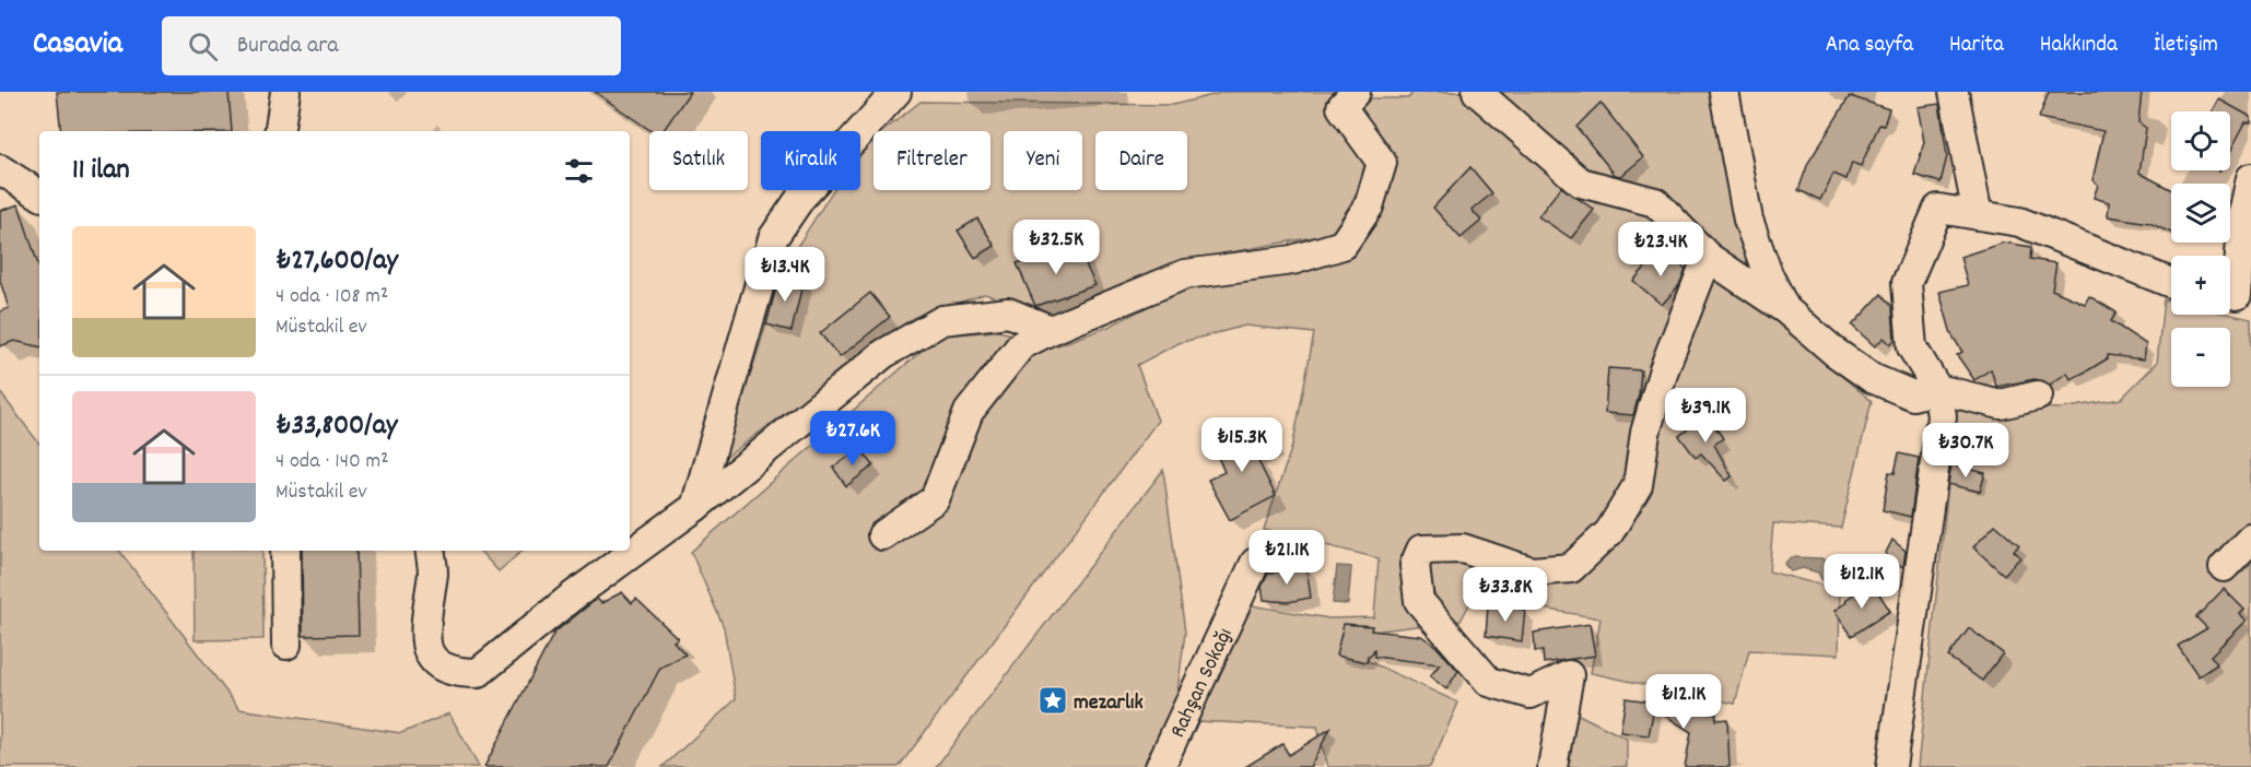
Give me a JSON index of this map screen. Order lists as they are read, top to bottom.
{
  "streets": {
    "street": ["Rahşan Sokağı"]
  },
  "places": {
    "place": ["mezarlık"]
  },
  "page": {
    "header": "Casavia",
    "search": "Burada ara",
    "nav": [
      "Ana sayfa",
      "Harita",
      "Hakkında",
      "İletişim"
    ],
    "map_buttons": ["+", "−"],
    "chip": [
      "Satılık",
      "Kiralık",
      "Filtreler",
      "Yeni",
      "Daire"
    ],
    "heading": "11 ilan",
    "list": [
      {
        "name": "₺27,600/ay",
        "note": "4 oda · 108 m² · Müstakil ev"
      },
      {
        "name": "₺33,800/ay",
        "note": "4 oda · 140 m² · Müstakil ev"
      }
    ],
    "price": [
      "₺32.5K",
      "₺23.4K",
      "₺13.4K",
      "₺39.1K",
      "₺27.6K",
      "₺15.3K",
      "₺30.7K",
      "₺21.1K",
      "₺12.1K",
      "₺33.8K",
      "₺12.1K"
    ]
  }
}
